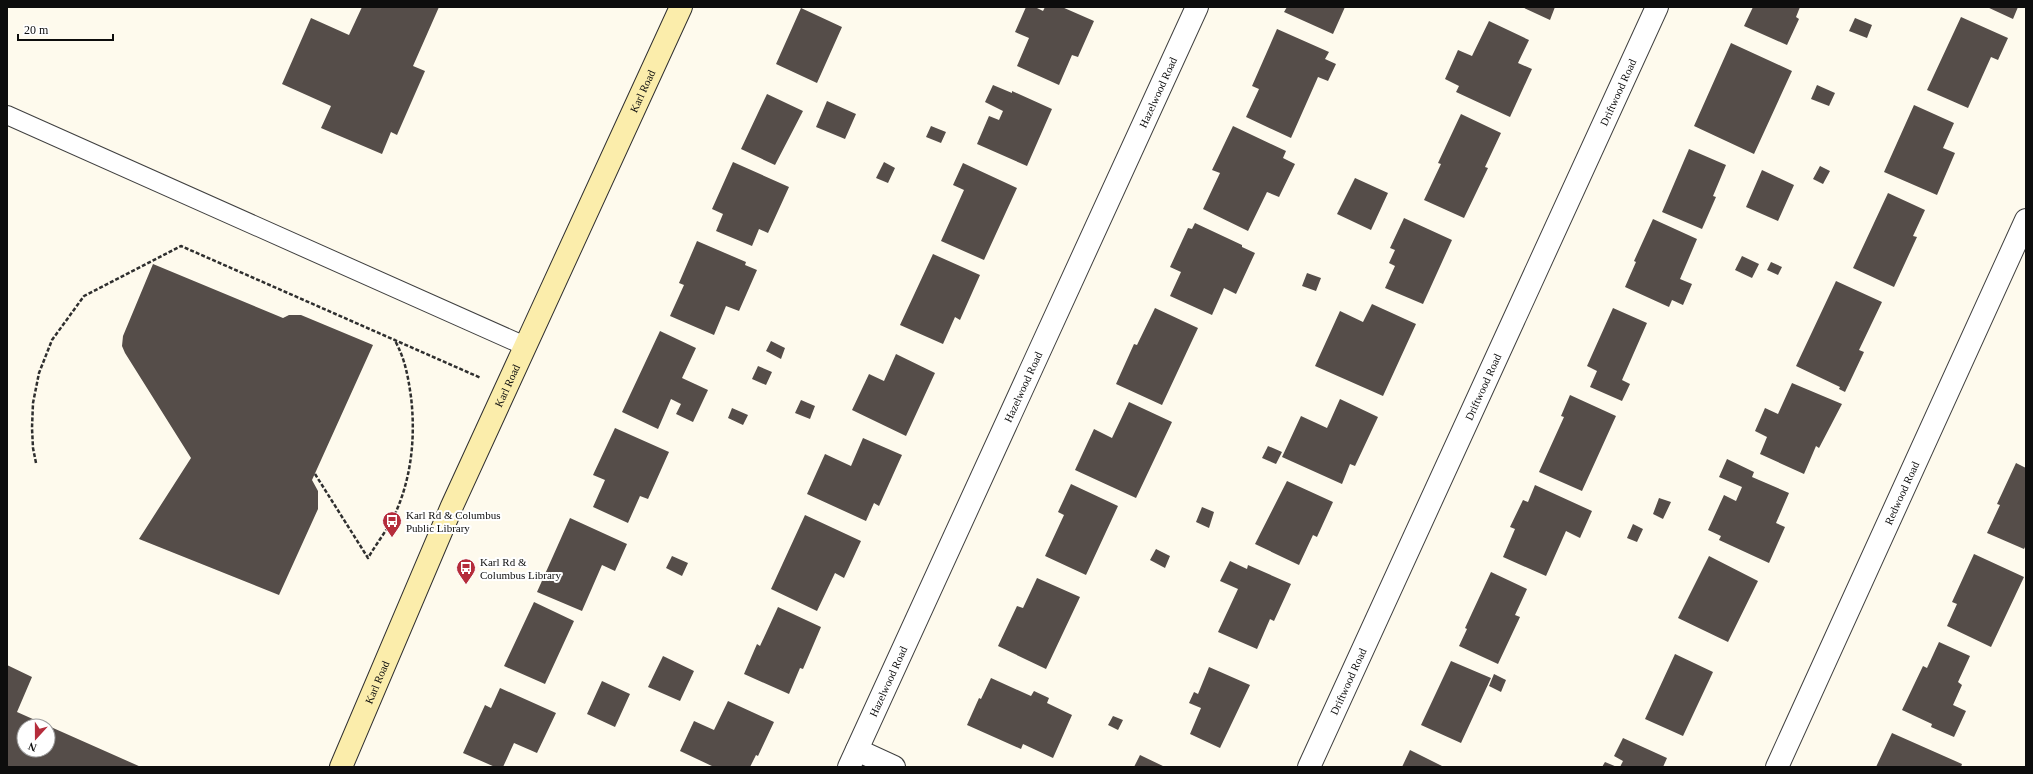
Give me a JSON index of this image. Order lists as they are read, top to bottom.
{
  "streets": {
    "main road": ["Karl Road"],
    "street": ["Hazelwood Road", "Driftwood Road", "Redwood Road"]
  },
  "places": {
    "bus stop": ["Karl Rd & Columbus Public Library", "Karl Rd & Columbus Library"]
  },
  "scale_bar": "20 m",
  "north": "bottom"
}
